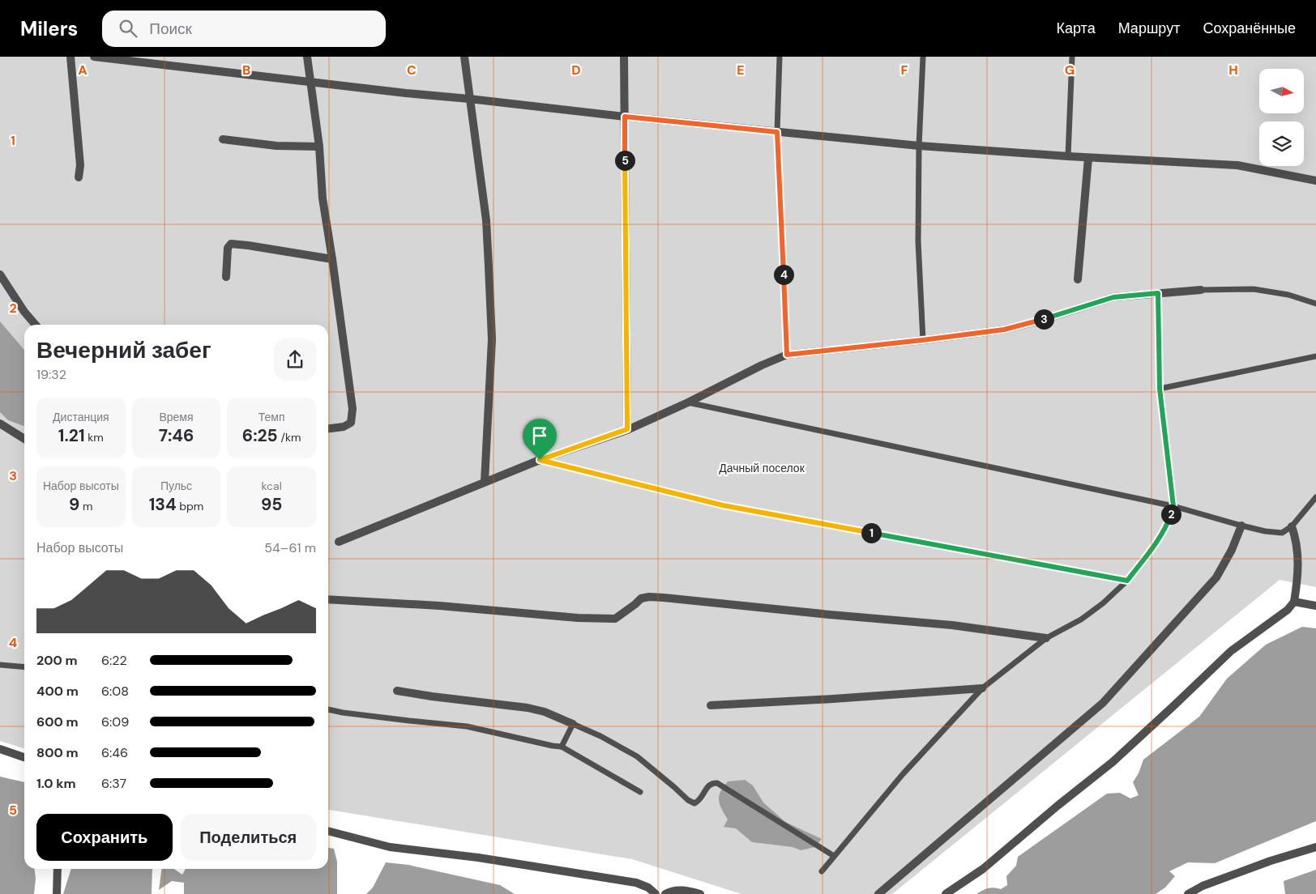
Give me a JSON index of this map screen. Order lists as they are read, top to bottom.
{
  "parks": ["Дачный поселок"],
  "north": "right",
  "page": {
    "header": "Milers",
    "search": "Поиск",
    "nav": ["Карта", "Маршрут", "Сохранённые"],
    "pins": [
      "5",
      "4",
      "3",
      "2",
      "1"
    ],
    "heading": ["Вечерний забег", "19:32"],
    "stats": [
      ["Дистанция", "1.21 km"],
      ["Время", "7:46"],
      ["Темп", "6:25 /km"],
      ["Набор высоты", "9 m"],
      ["Пульс", "134 bpm"],
      ["kcal", "95"]
    ],
    "chart": ["Набор высоты", "54–61 m"],
    "list": [
      {
        "name": "200 m",
        "note": "6:22"
      },
      {
        "name": "400 m",
        "note": "6:08"
      },
      {
        "name": "600 m",
        "note": "6:09"
      },
      {
        "name": "800 m",
        "note": "6:46"
      },
      {
        "name": "1.0 km",
        "note": "6:37"
      }
    ],
    "buttons": ["Сохранить", "Поделиться"]
  },
  "grid": {
    "columns": [
      "A",
      "B",
      "C",
      "D",
      "E",
      "F",
      "G",
      "H"
    ],
    "rows": [
      "1",
      "2",
      "3",
      "4",
      "5"
    ]
  }
}
